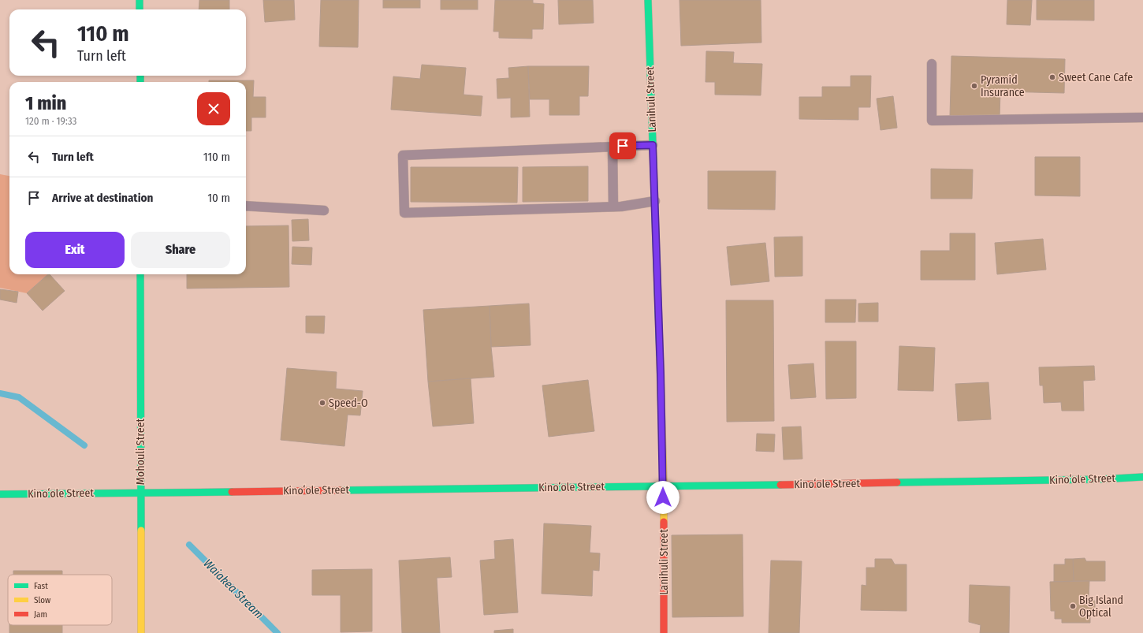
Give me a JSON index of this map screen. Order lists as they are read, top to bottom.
{
  "streets": {
    "street": ["Lanihuli Street", "Mohouli Street", "Kinoʻole Street"]
  },
  "crossings": [
    ["Lanihuli Street", "Kinoʻole Street"],
    ["Mohouli Street", "Kinoʻole Street"]
  ],
  "water": ["Waiakea Stream"],
  "places": [
    "Sweet Cane Cafe",
    "Pyramid Insurance",
    "Speed-O",
    "Big Island Optical"
  ],
  "legend": ["Fast", "Slow", "Jam"],
  "page": {
    "turn": ["110 m", "Turn left"],
    "heading": ["1 min", "120 m · 19:33"],
    "list": [
      {
        "name": "Turn left",
        "value": "110 m"
      },
      {
        "name": "Arrive at destination",
        "value": "10 m"
      }
    ],
    "buttons": ["Exit", "Share"]
  }
}
